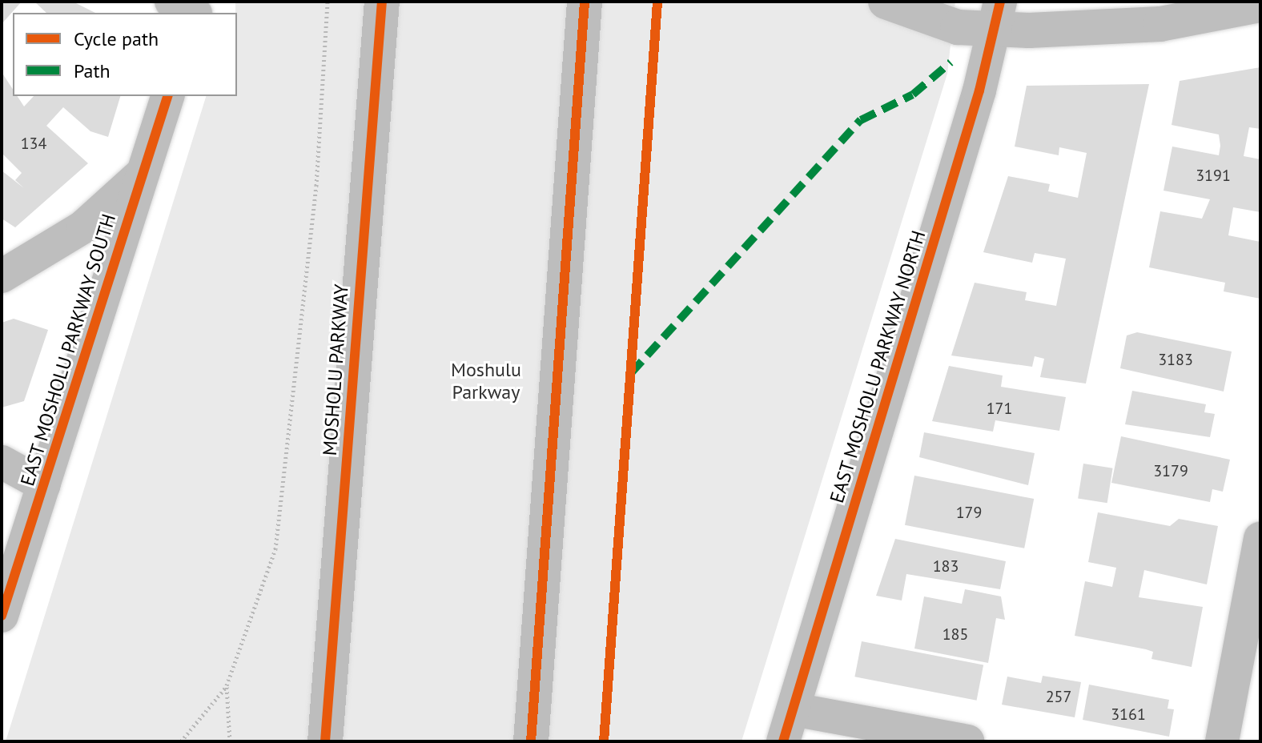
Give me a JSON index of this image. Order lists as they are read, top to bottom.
{
  "streets": {
    "main road": ["MOSHOLU PARKWAY"],
    "street": ["EAST MOSHOLU PARKWAY SOUTH", "EAST MOSHOLU PARKWAY NORTH"]
  },
  "parks": ["Moshulu Parkway"],
  "house_numbers": [
    "134",
    "3191",
    "3183",
    "171",
    "3179",
    "179",
    "183",
    "185",
    "257",
    "3161"
  ],
  "legend": ["Cycle path", "Path"]
}
